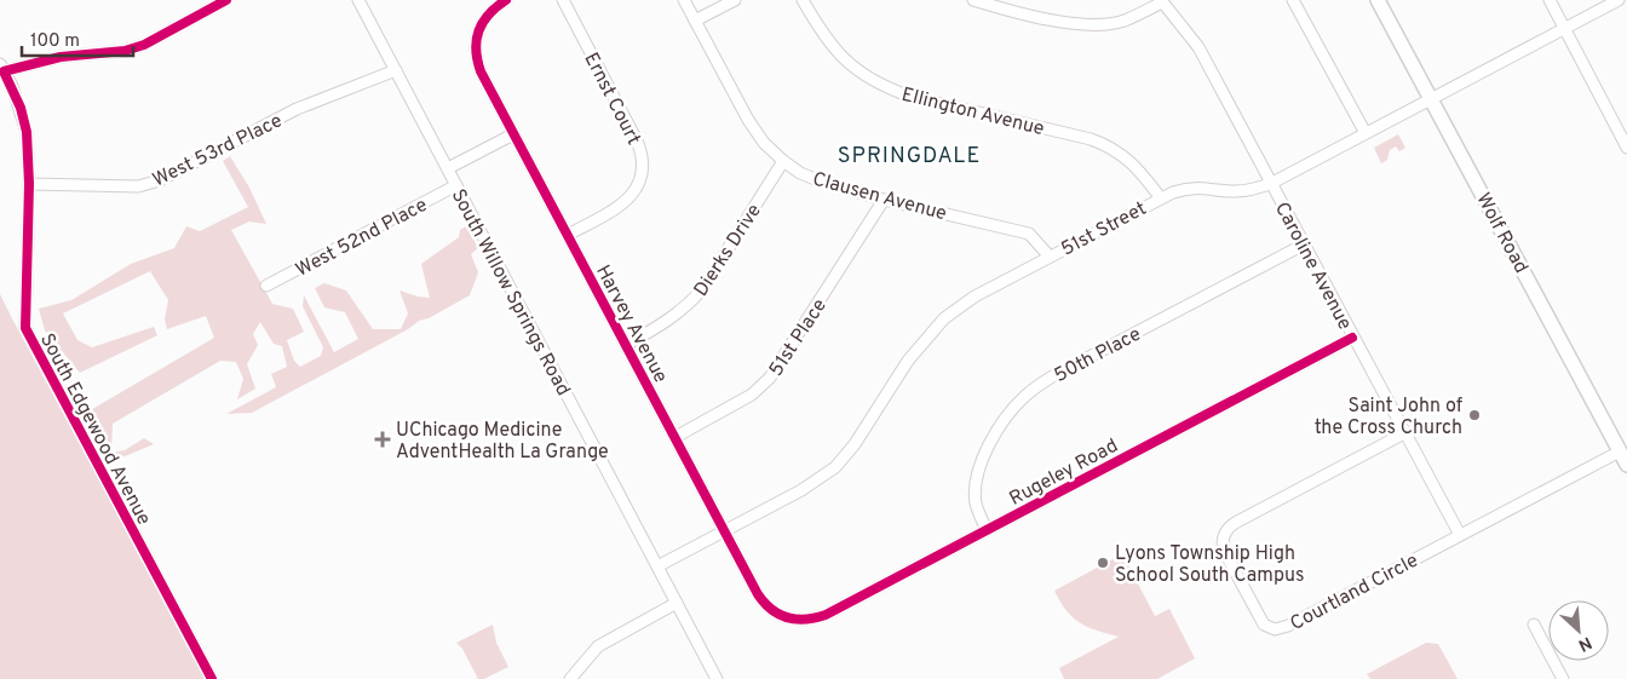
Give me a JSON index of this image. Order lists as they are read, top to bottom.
{
  "streets": {
    "main road": ["Wolf Road"],
    "street": [
      "Ernst Court",
      "Ellington Avenue",
      "West 53rd Place",
      "Clausen Avenue",
      "51st Street",
      "West 52nd Place",
      "Dierks Drive",
      "Caroline Avenue",
      "South Willow Springs Road",
      "Harvey Avenue",
      "51st Place",
      "50th Place",
      "South Edgewood Avenue",
      "Rugeley Road",
      "Courtland Circle"
    ]
  },
  "crossings": [
    ["Ernst Court", "Harvey Avenue"],
    ["Ellington Avenue", "51st Street"],
    ["West 53rd Place", "South Willow Springs Road"],
    ["West 53rd Place", "South Edgewood Avenue"],
    ["Clausen Avenue", "51st Street"],
    ["Clausen Avenue", "Dierks Drive"],
    ["Clausen Avenue", "51st Place"],
    ["51st Street", "Wolf Road"],
    ["51st Street", "Caroline Avenue"],
    ["51st Street", "South Willow Springs Road"],
    ["51st Street", "Harvey Avenue"],
    ["Wolf Road", "Courtland Circle"],
    ["West 52nd Place", "South Willow Springs Road"],
    ["Dierks Drive", "Harvey Avenue"],
    ["Caroline Avenue", "50th Place"],
    ["Caroline Avenue", "Rugeley Road"],
    ["Caroline Avenue", "Courtland Circle"],
    ["Harvey Avenue", "51st Place"],
    ["Harvey Avenue", "Rugeley Road"],
    ["50th Place", "Rugeley Road"]
  ],
  "districts": ["SPRINGDALE"],
  "places": {
    "other": ["Saint John of the Cross Church", "Lyons Township High School South Campus"],
    "health": ["UChicago Medicine AdventHealth La Grange"]
  },
  "scale_bar": "100 m",
  "north": "bottom right"
}
